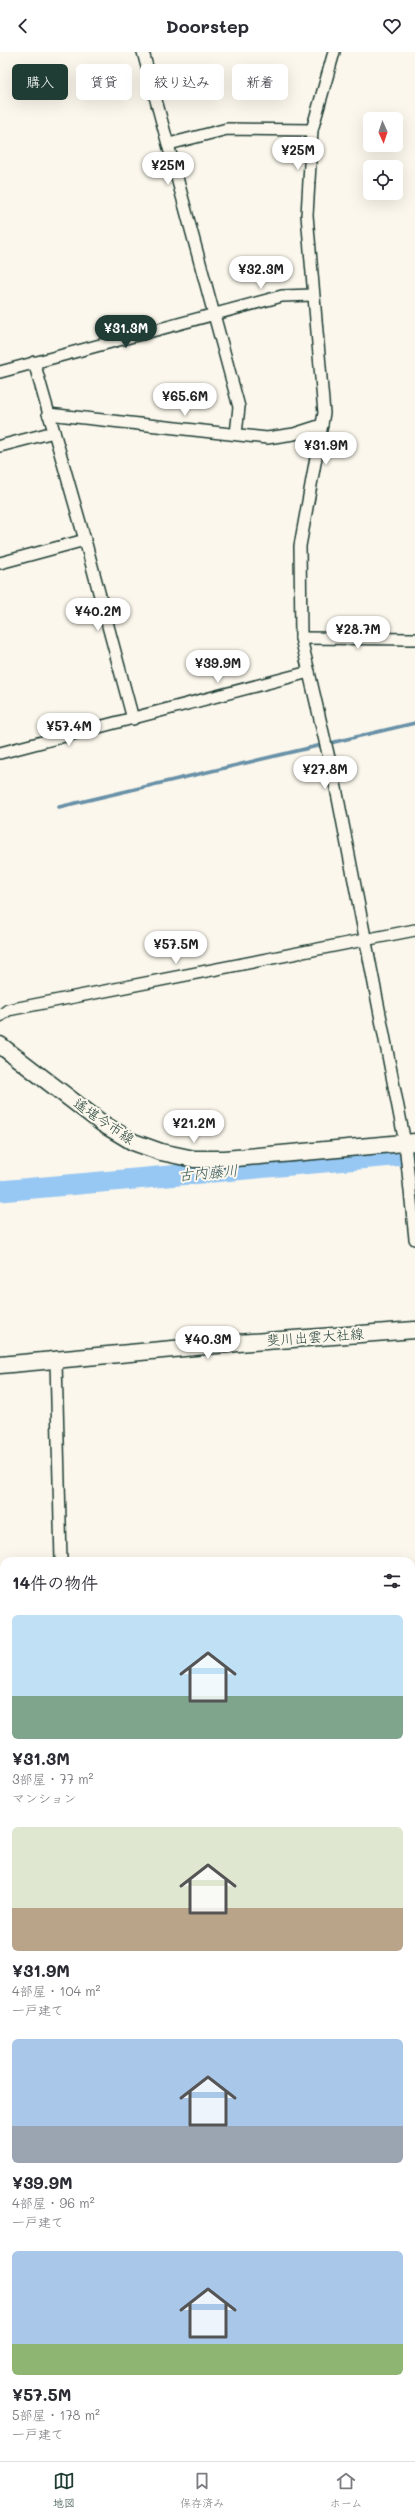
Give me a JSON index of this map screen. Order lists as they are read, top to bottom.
{
  "streets": {
    "main road": ["遙堪今市線", "斐川出雲大社線"]
  },
  "water": ["古内藤川"],
  "north": "bottom",
  "page": {
    "header": "Doorstep",
    "chip": [
      "購入",
      "賃貸",
      "絞り込み",
      "新着"
    ],
    "price": [
      "¥25M",
      "¥25M",
      "¥32.3M",
      "¥31.3M",
      "¥65.6M",
      "¥31.9M",
      "¥40.2M",
      "¥28.7M",
      "¥39.9M",
      "¥57.4M",
      "¥27.8M",
      "¥57.5M",
      "¥21.2M",
      "¥40.3M"
    ],
    "heading": "14件の物件",
    "list": [
      {
        "name": "¥31.3M",
        "note": "3部屋 · 77 m² · マンション"
      },
      {
        "name": "¥31.9M",
        "note": "4部屋 · 104 m² · 一戸建て"
      },
      {
        "name": "¥39.9M",
        "note": "4部屋 · 96 m² · 一戸建て"
      },
      {
        "name": "¥57.5M",
        "note": "5部屋 · 178 m² · 一戸建て"
      }
    ],
    "tabs": ["地図", "保存済み", "ホーム"]
  }
}
